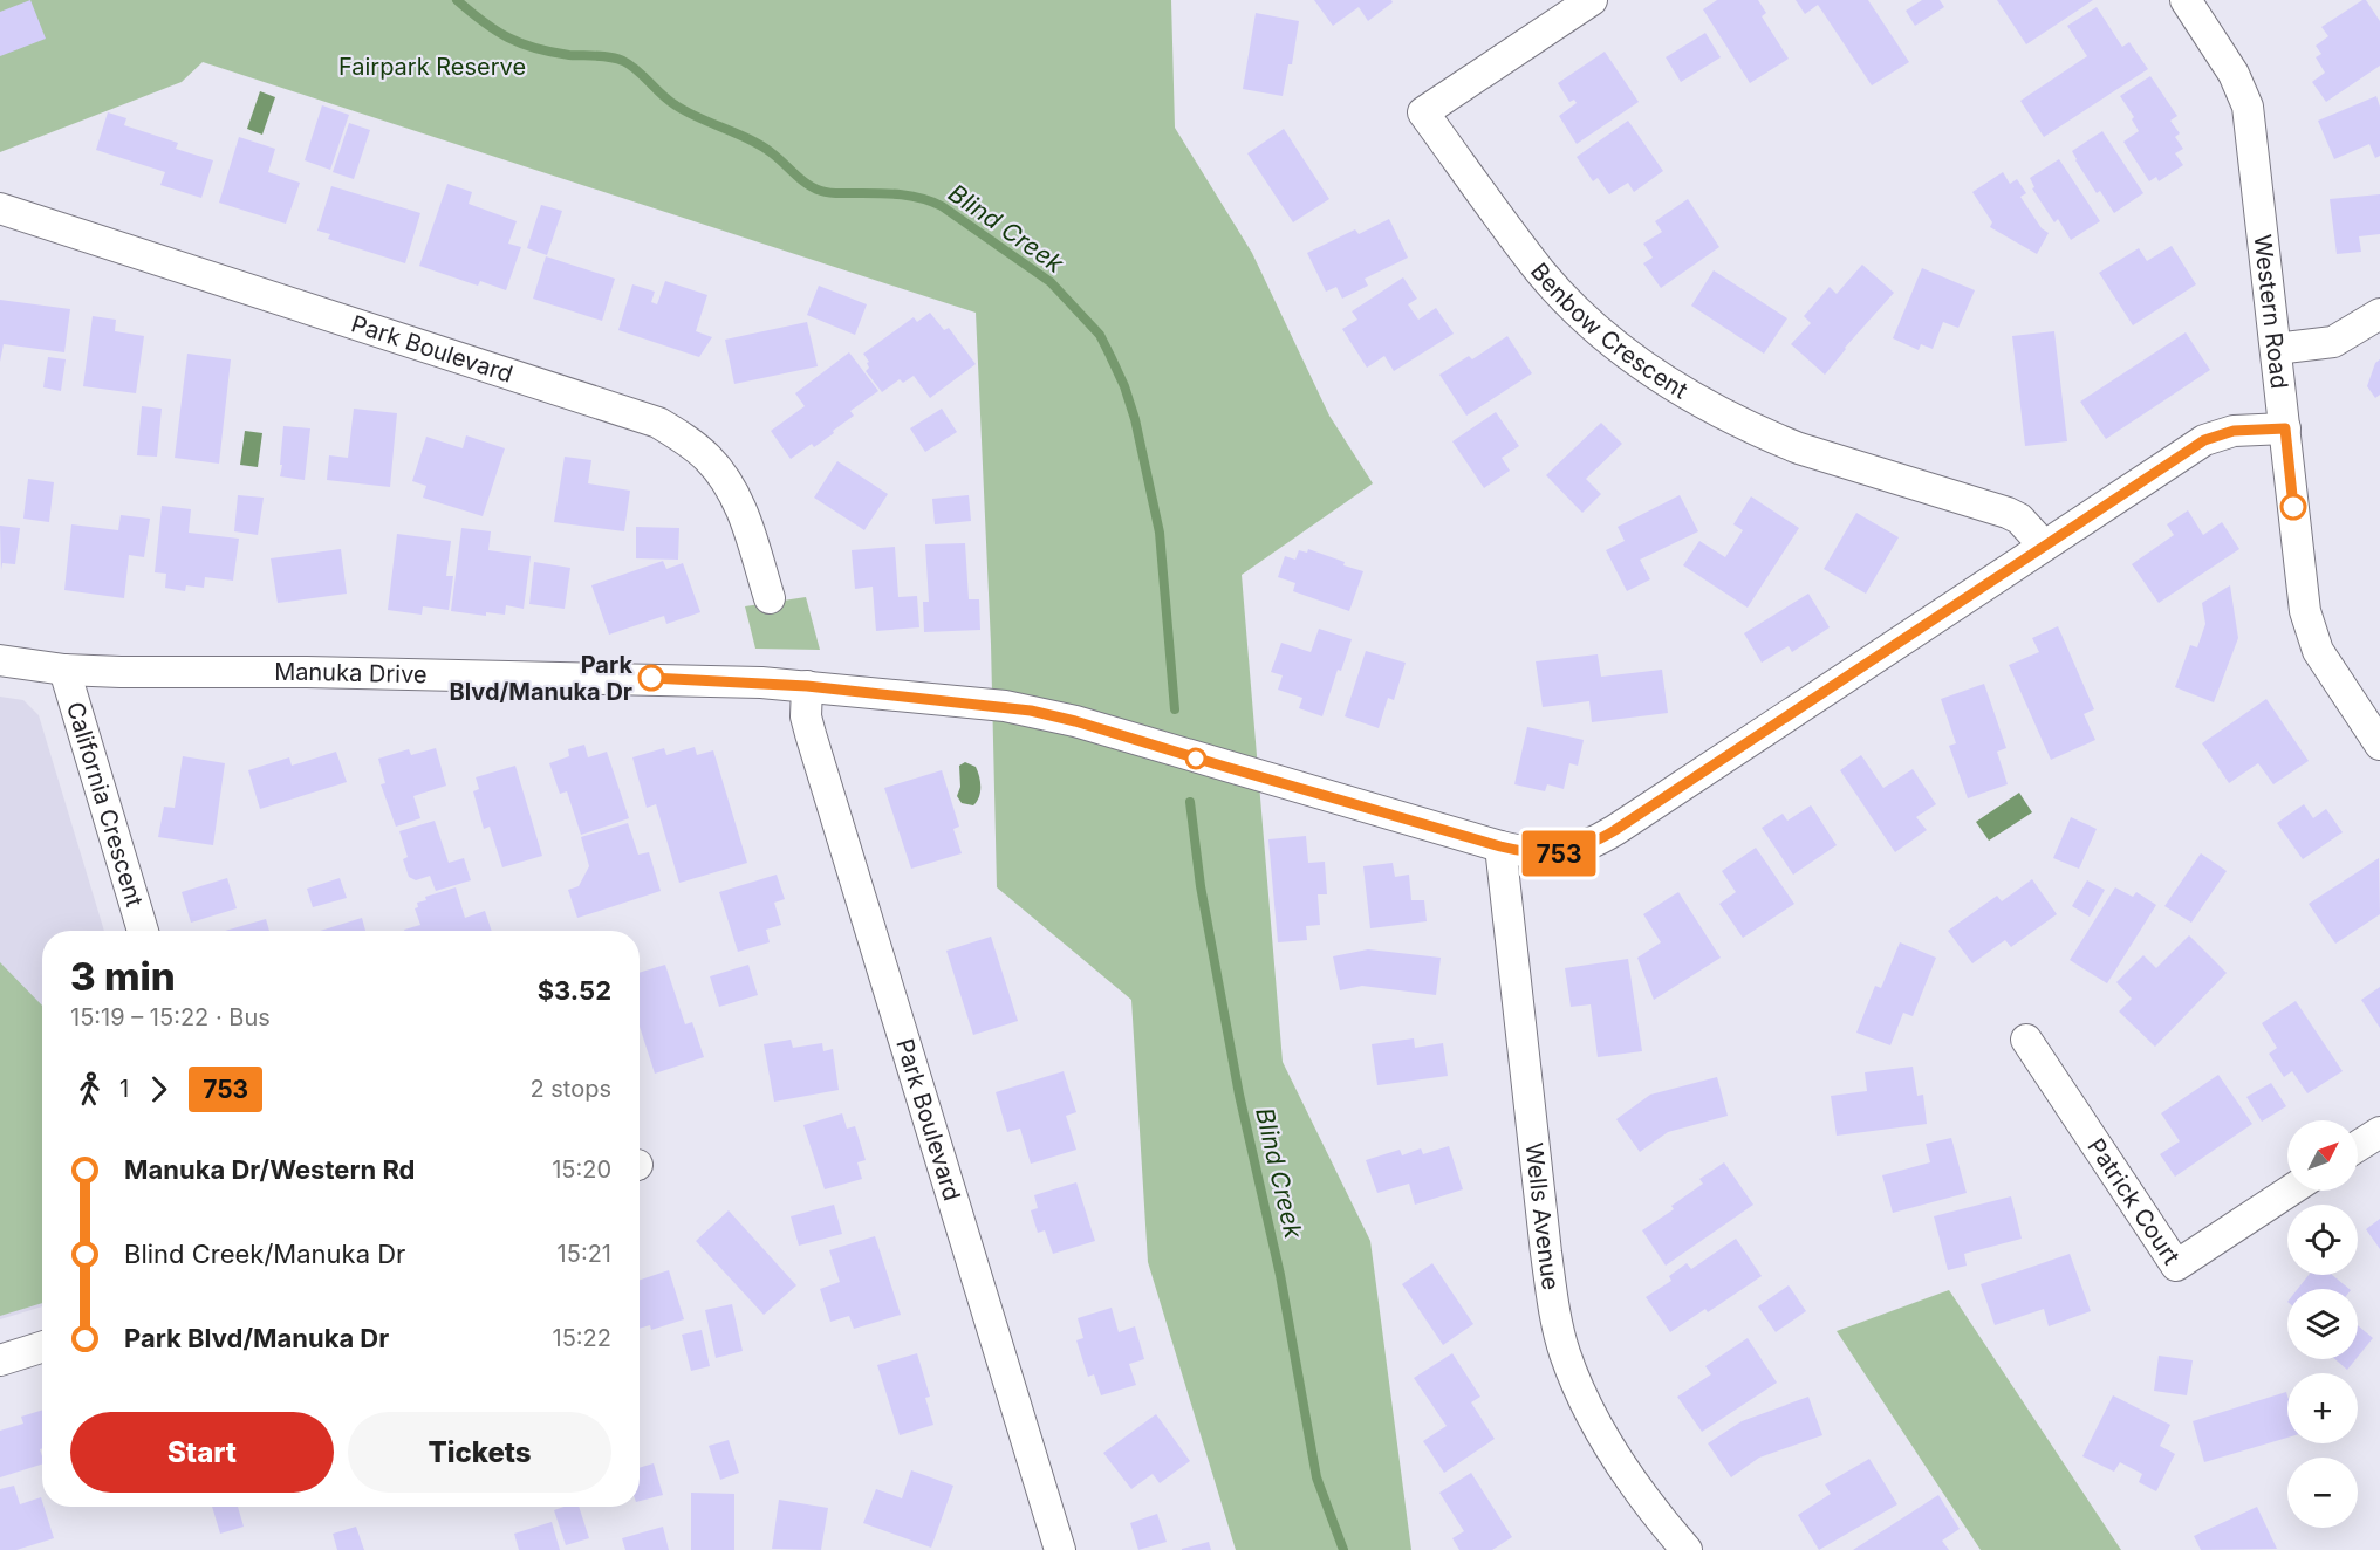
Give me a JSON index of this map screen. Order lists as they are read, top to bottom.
{
  "streets": {
    "street": [
      "Western Road",
      "Benbow Crescent",
      "Park Boulevard",
      "Manuka Drive",
      "California Crescent",
      "Patrick Court",
      "Wells Avenue"
    ]
  },
  "crossings": [
    ["Western Road", "Manuka Drive"],
    ["Benbow Crescent", "Manuka Drive"],
    ["Park Boulevard", "Manuka Drive"],
    ["Manuka Drive", "California Crescent"],
    ["Manuka Drive", "Wells Avenue"]
  ],
  "water": ["Blind Creek"],
  "parks": ["Fairpark Reserve"],
  "places": ["Park Blvd/Manuka Dr"],
  "lines": ["bus line 753"],
  "north": "top right",
  "page": {
    "on_map": "753",
    "heading": ["3 min", "15:19 – 15:22 · Bus", "$3.52"],
    "legs": ["1", "753", "2 stops"],
    "map_buttons": ["+", "−"],
    "list": [
      {
        "name": "Manuka Dr/Western Rd",
        "value": "15:20"
      },
      {
        "name": "Blind Creek/Manuka Dr",
        "value": "15:21"
      },
      {
        "name": "Park Blvd/Manuka Dr",
        "value": "15:22"
      }
    ],
    "buttons": ["Start", "Tickets"]
  }
}
